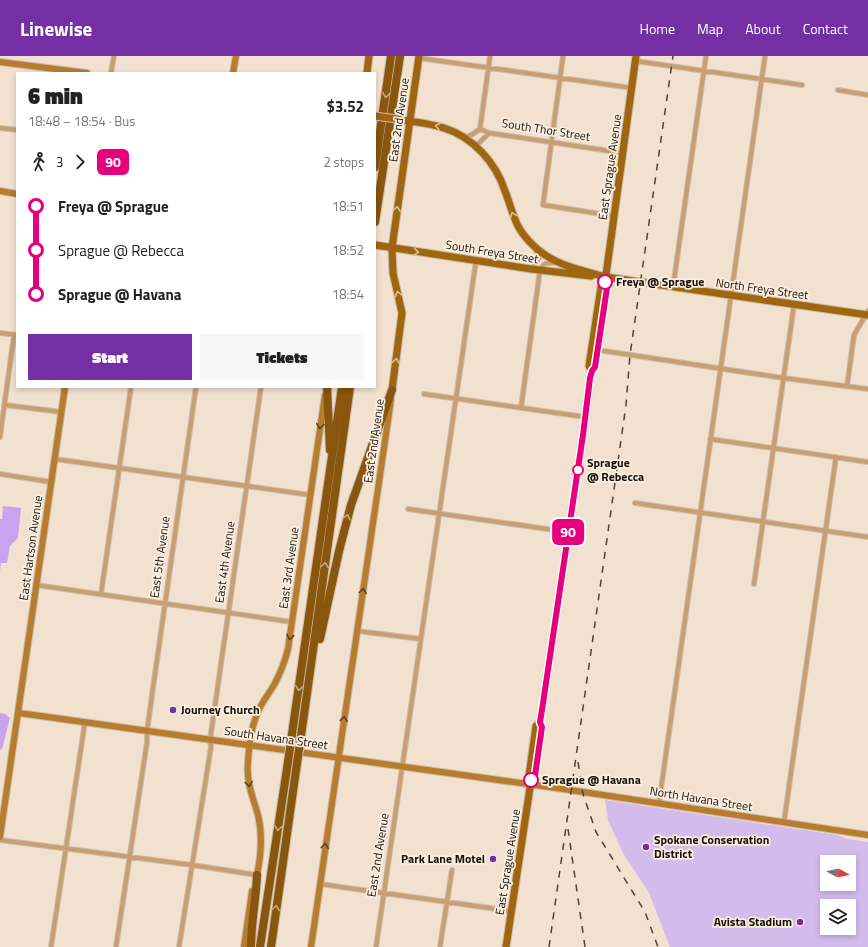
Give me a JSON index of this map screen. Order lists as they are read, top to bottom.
{
  "streets": {
    "main road": [
      "East 2nd Avenue",
      "East Sprague Avenue",
      "South Freya Street",
      "North Freya Street"
    ],
    "street": [
      "South Thor Street",
      "East Hartson Avenue",
      "East 5th Avenue",
      "East 4th Avenue",
      "East 3rd Avenue",
      "South Havana Street",
      "North Havana Street"
    ]
  },
  "crossings": [
    ["East 2nd Avenue", "South Freya Street"],
    ["East 2nd Avenue", "South Havana Street"],
    ["South Thor Street", "East Sprague Avenue"],
    ["East Sprague Avenue", "South Freya Street"],
    ["East Sprague Avenue", "North Freya Street"],
    ["East Sprague Avenue", "South Havana Street"],
    ["East Sprague Avenue", "North Havana Street"],
    ["South Freya Street", "North Freya Street"],
    ["East Hartson Avenue", "South Havana Street"],
    ["East 5th Avenue", "South Havana Street"],
    ["East 4th Avenue", "South Havana Street"],
    ["East 3rd Avenue", "South Havana Street"],
    ["South Havana Street", "North Havana Street"]
  ],
  "one_way": ["East 2nd Avenue", "South Freya Street", "East 3rd Avenue"],
  "places": [
    "Freya @ Sprague",
    "Sprague @ Rebecca",
    "Journey Church",
    "Sprague @ Havana",
    "Spokane Conservation District",
    "Park Lane Motel",
    "Avista Stadium"
  ],
  "lines": ["bus line 90"],
  "north": "right",
  "page": {
    "header": "Linewise",
    "nav": [
      "Home",
      "Map",
      "About",
      "Contact"
    ],
    "on_map": "90",
    "heading": ["6 min", "18:48 – 18:54 · Bus", "$3.52"],
    "legs": ["3", "90", "2 stops"],
    "list": [
      {
        "name": "Freya @ Sprague",
        "value": "18:51"
      },
      {
        "name": "Sprague @ Rebecca",
        "value": "18:52"
      },
      {
        "name": "Sprague @ Havana",
        "value": "18:54"
      }
    ],
    "buttons": ["Start", "Tickets"]
  }
}
